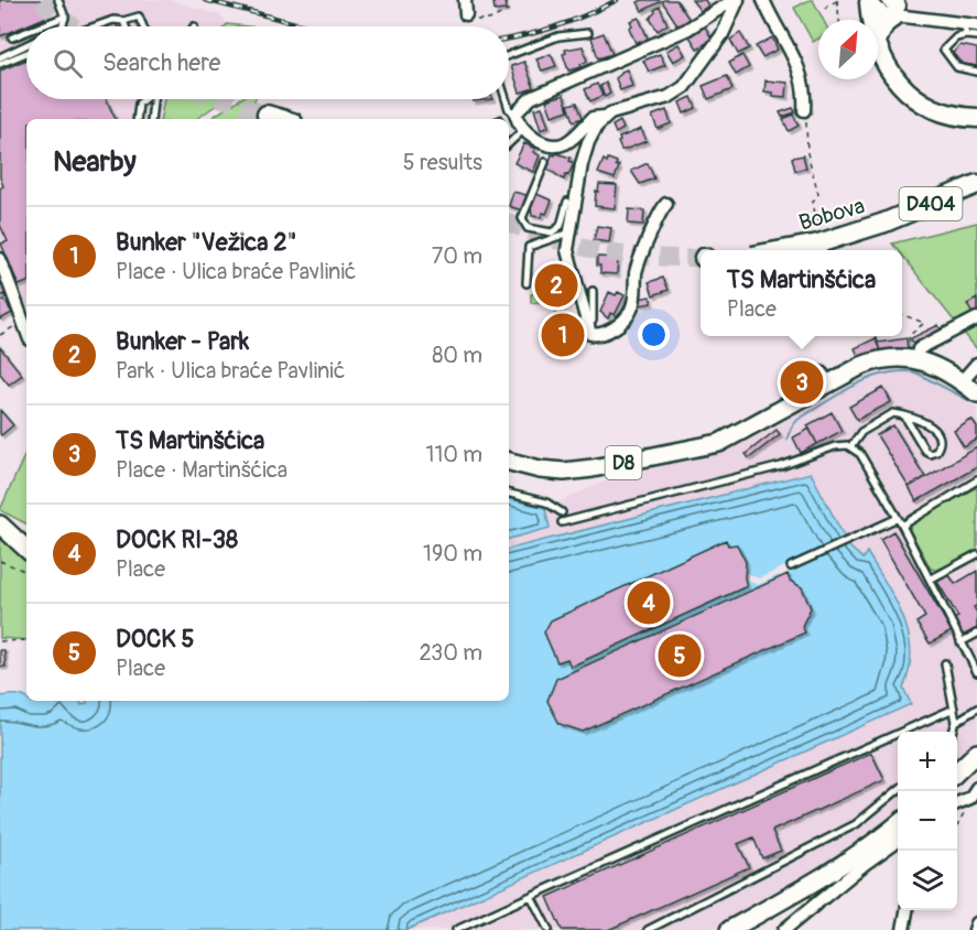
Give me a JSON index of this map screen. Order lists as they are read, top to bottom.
{
  "streets": {
    "highway": ["D404", "Bobova"],
    "main road": ["D8"]
  },
  "north": "top right",
  "page": {
    "search": "Search here",
    "heading": ["Nearby", "5 results"],
    "list": [
      {
        "mark": "1",
        "name": "Bunker \"Vežica 2\"",
        "note": "Place · Ulica braće Pavlinić",
        "value": "70 m"
      },
      {
        "mark": "2",
        "name": "Bunker - Park",
        "note": "Park · Ulica braće Pavlinić",
        "value": "80 m"
      },
      {
        "mark": "3",
        "name": "TS Martinšćica",
        "note": "Place · Martinšćica",
        "value": "110 m"
      },
      {
        "mark": "4",
        "name": "DOCK RI-38",
        "note": "Place",
        "value": "190 m"
      },
      {
        "mark": "5",
        "name": "DOCK 5",
        "note": "Place",
        "value": "230 m"
      }
    ],
    "popup": ["TS Martinšćica", "Place"],
    "pins": [
      "2",
      "1",
      "3",
      "4",
      "5"
    ],
    "map_buttons": ["+", "−"]
  }
}
